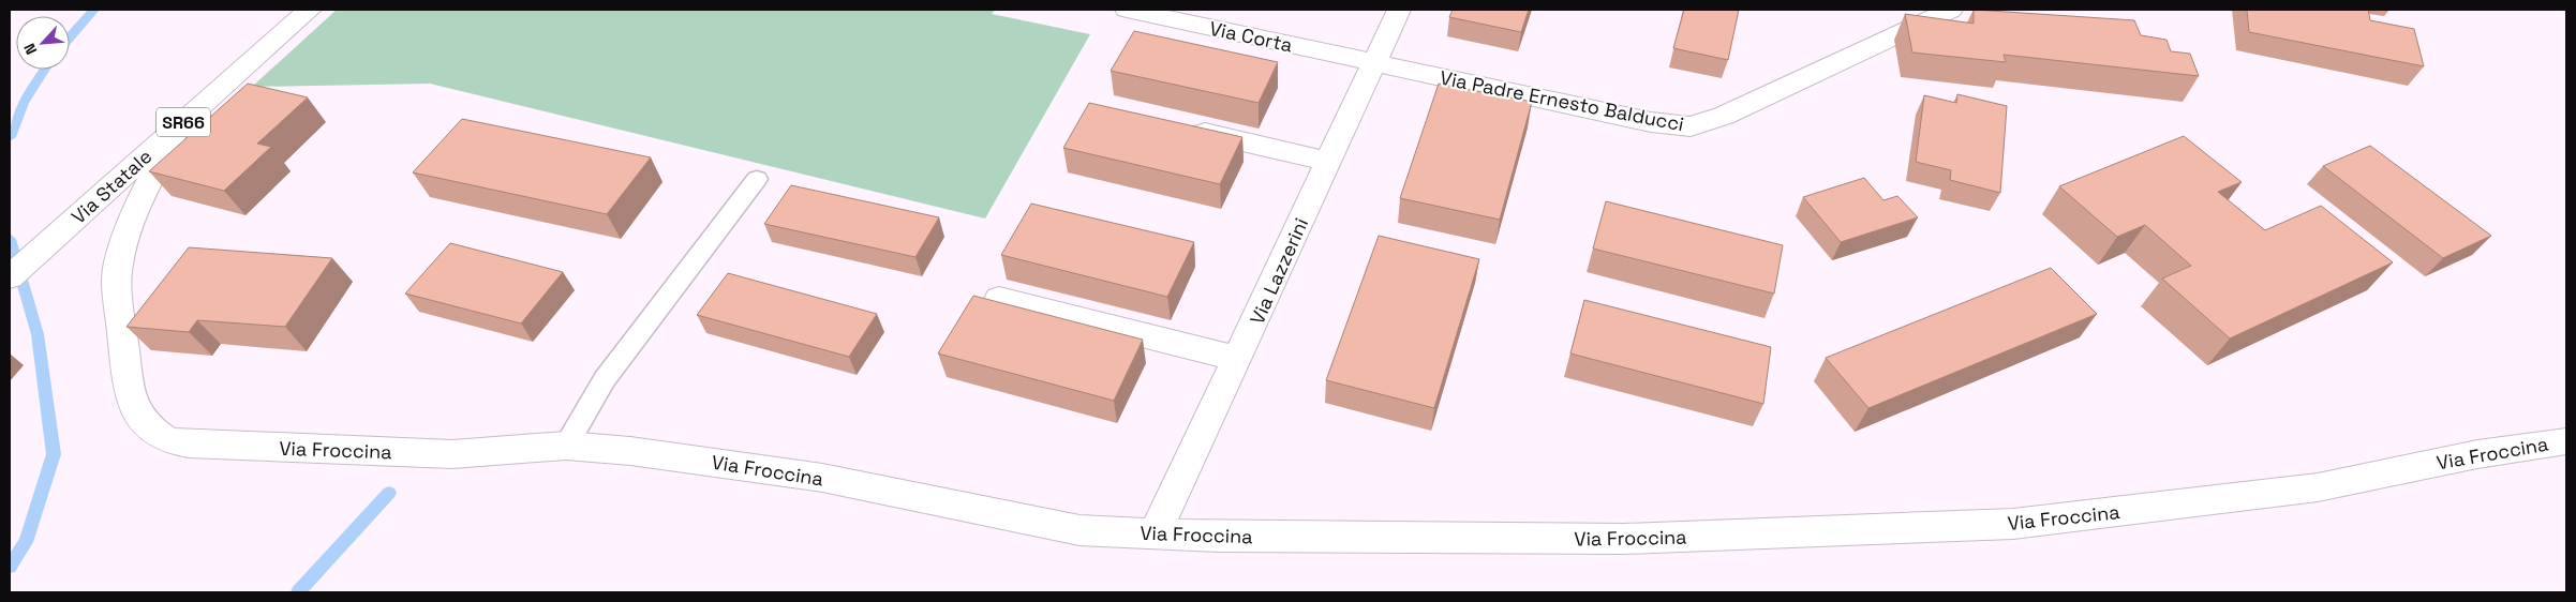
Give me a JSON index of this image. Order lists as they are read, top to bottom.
{
  "streets": {
    "street": [
      "Via Corta",
      "Via Padre Ernesto Balducci",
      "SR66",
      "Via Statale",
      "Via Lazzerini",
      "Via Froccina"
    ]
  },
  "crossings": [
    ["Via Corta", "Via Padre Ernesto Balducci"],
    ["Via Corta", "Via Lazzerini"],
    ["Via Padre Ernesto Balducci", "Via Lazzerini"],
    ["Via Statale", "Via Froccina"],
    ["Via Lazzerini", "Via Froccina"]
  ],
  "north": "bottom left"
}
